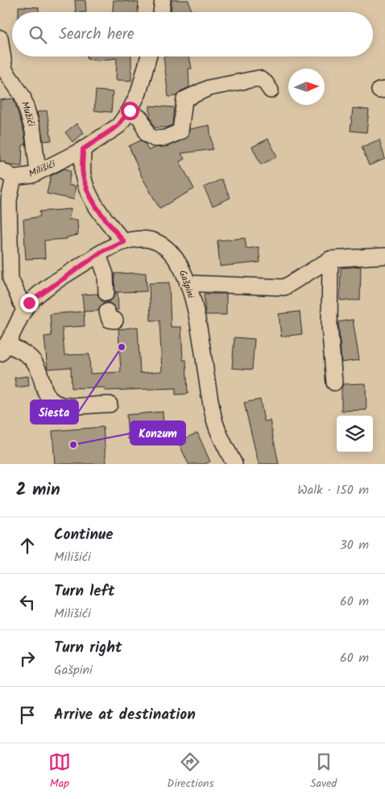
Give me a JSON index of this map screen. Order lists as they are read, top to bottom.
{
  "streets": {
    "street": ["Mužići", "Milišići", "Gašpini"]
  },
  "crossings": [
    ["Mužići", "Milišići"]
  ],
  "places": ["Siesta", "Konzum"],
  "north": "right",
  "page": {
    "search": "Search here",
    "heading": ["2 min", "Walk · 150 m"],
    "list": [
      ["Continue", "Milišići", "30 m"],
      ["Turn left", "Milišići", "60 m"],
      ["Turn right", "Gašpini", "60 m"],
      "Arrive at destination"
    ],
    "nav": ["Map", "Directions", "Saved"]
  }
}
